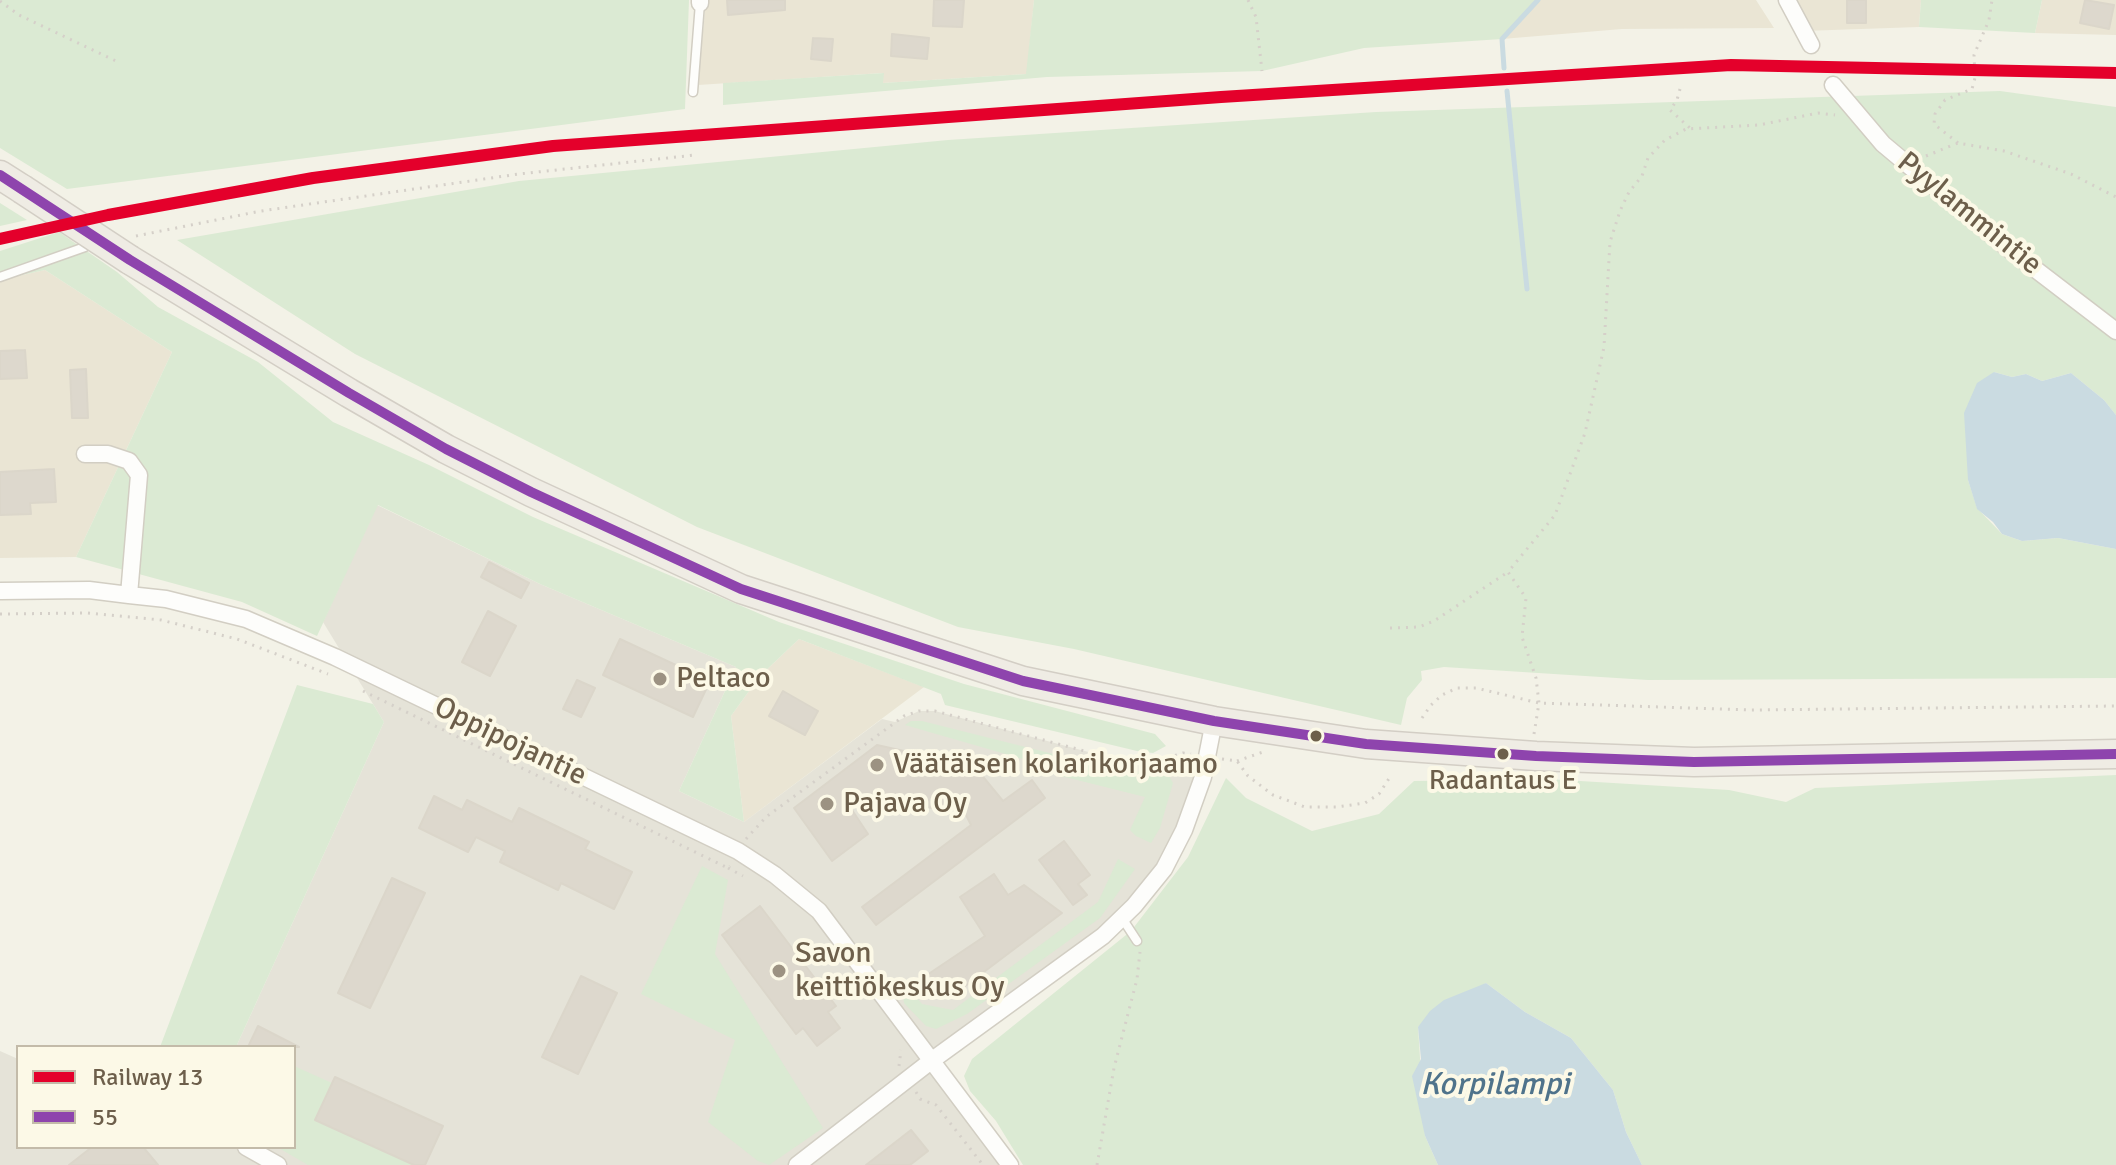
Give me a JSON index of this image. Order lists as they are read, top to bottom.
{
  "streets": {
    "street": ["Pyylammintie", "Oppipojantie"]
  },
  "water": ["Korpilampi"],
  "places": [
    "Peltaco",
    "Radantaus E",
    "Väätäisen kolarikorjaamo",
    "Pajava Oy",
    "Savon keittiökeskus Oy"
  ],
  "lines": ["rail line 13", "transit line 55"],
  "legend": ["Railway 13", "55"]
}
